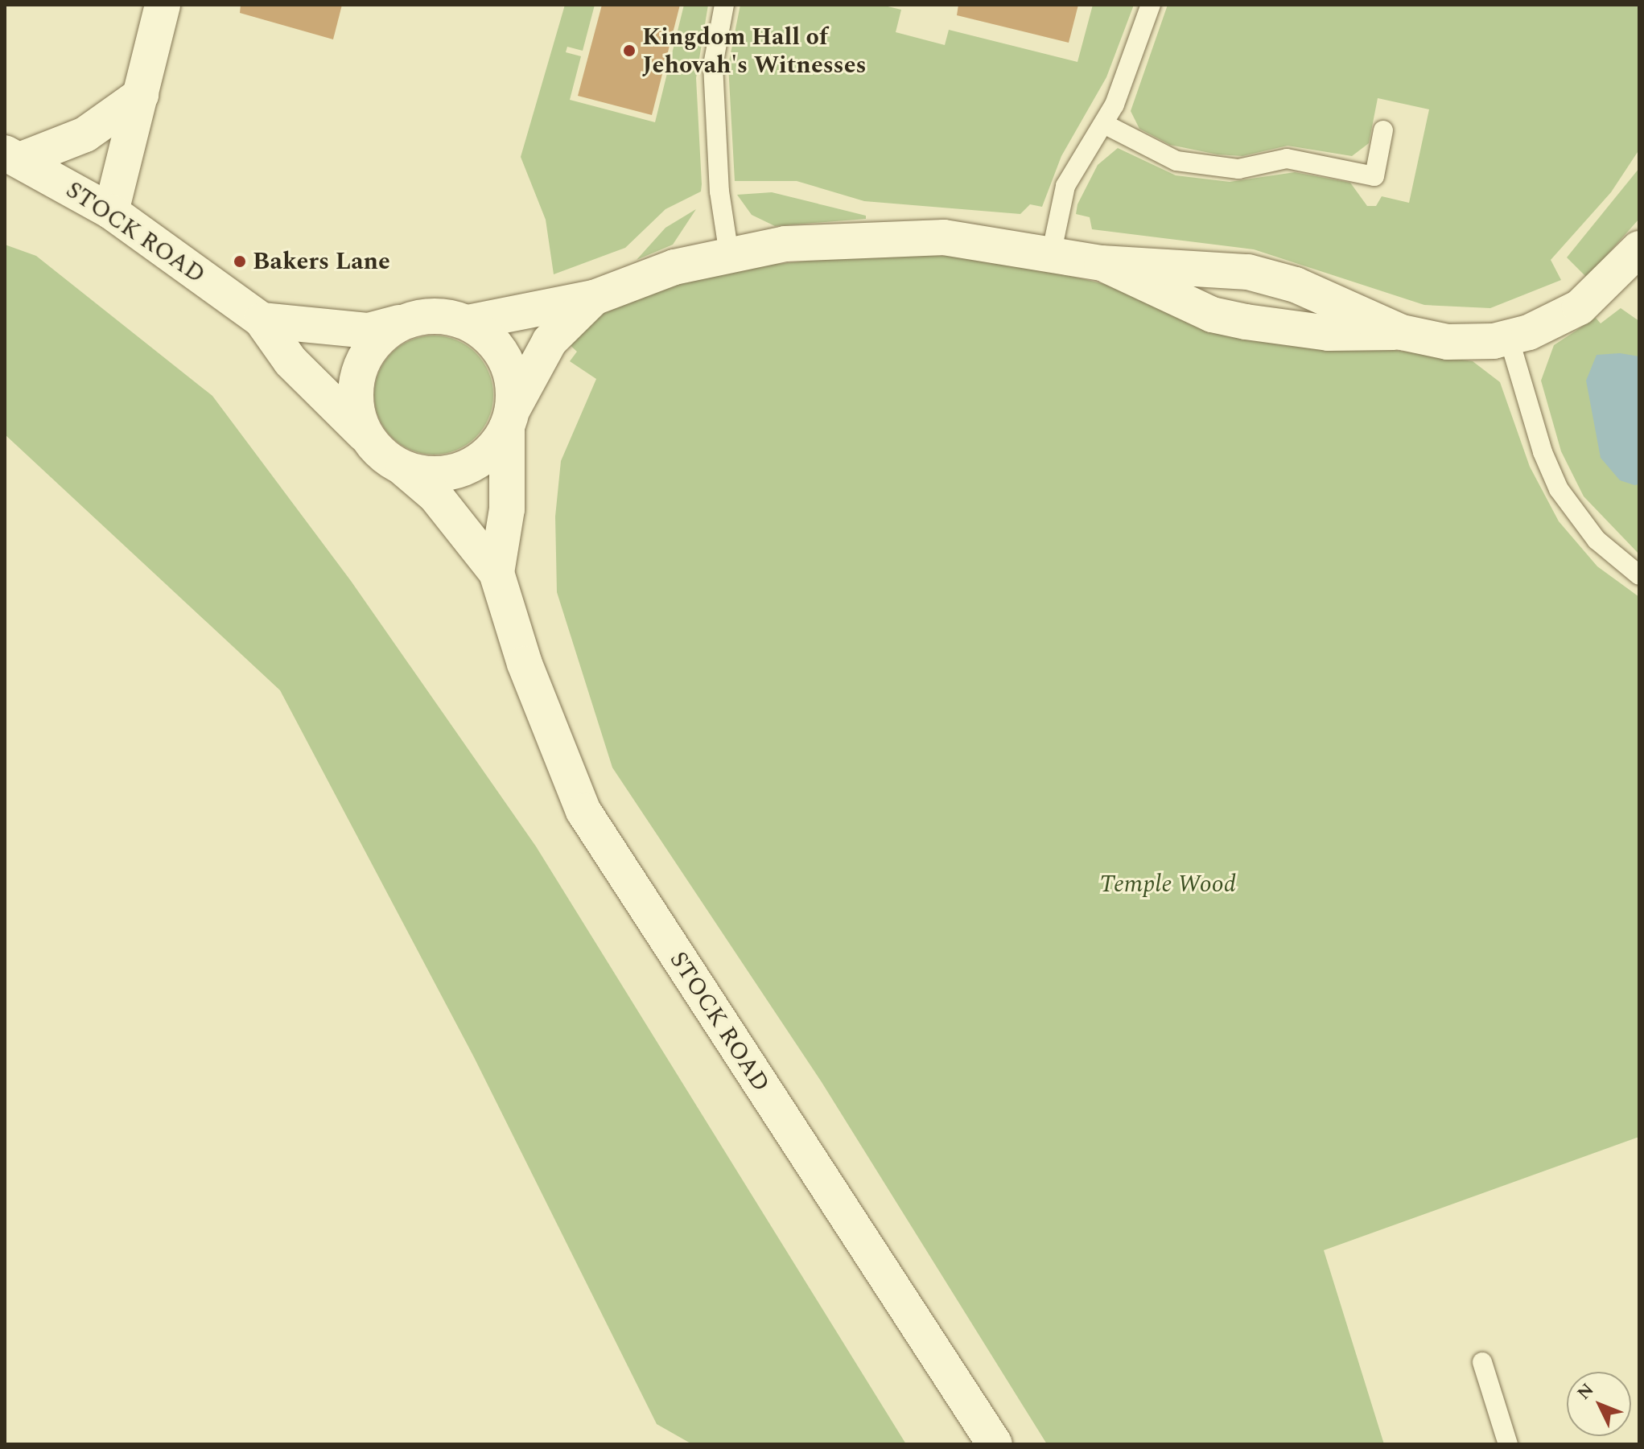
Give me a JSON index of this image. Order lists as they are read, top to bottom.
{
  "streets": {
    "main road": ["STOCK ROAD"]
  },
  "parks": ["Temple Wood"],
  "places": ["Kingdom Hall of Jehovah's Witnesses", "Bakers Lane"],
  "north": "top left"
}
